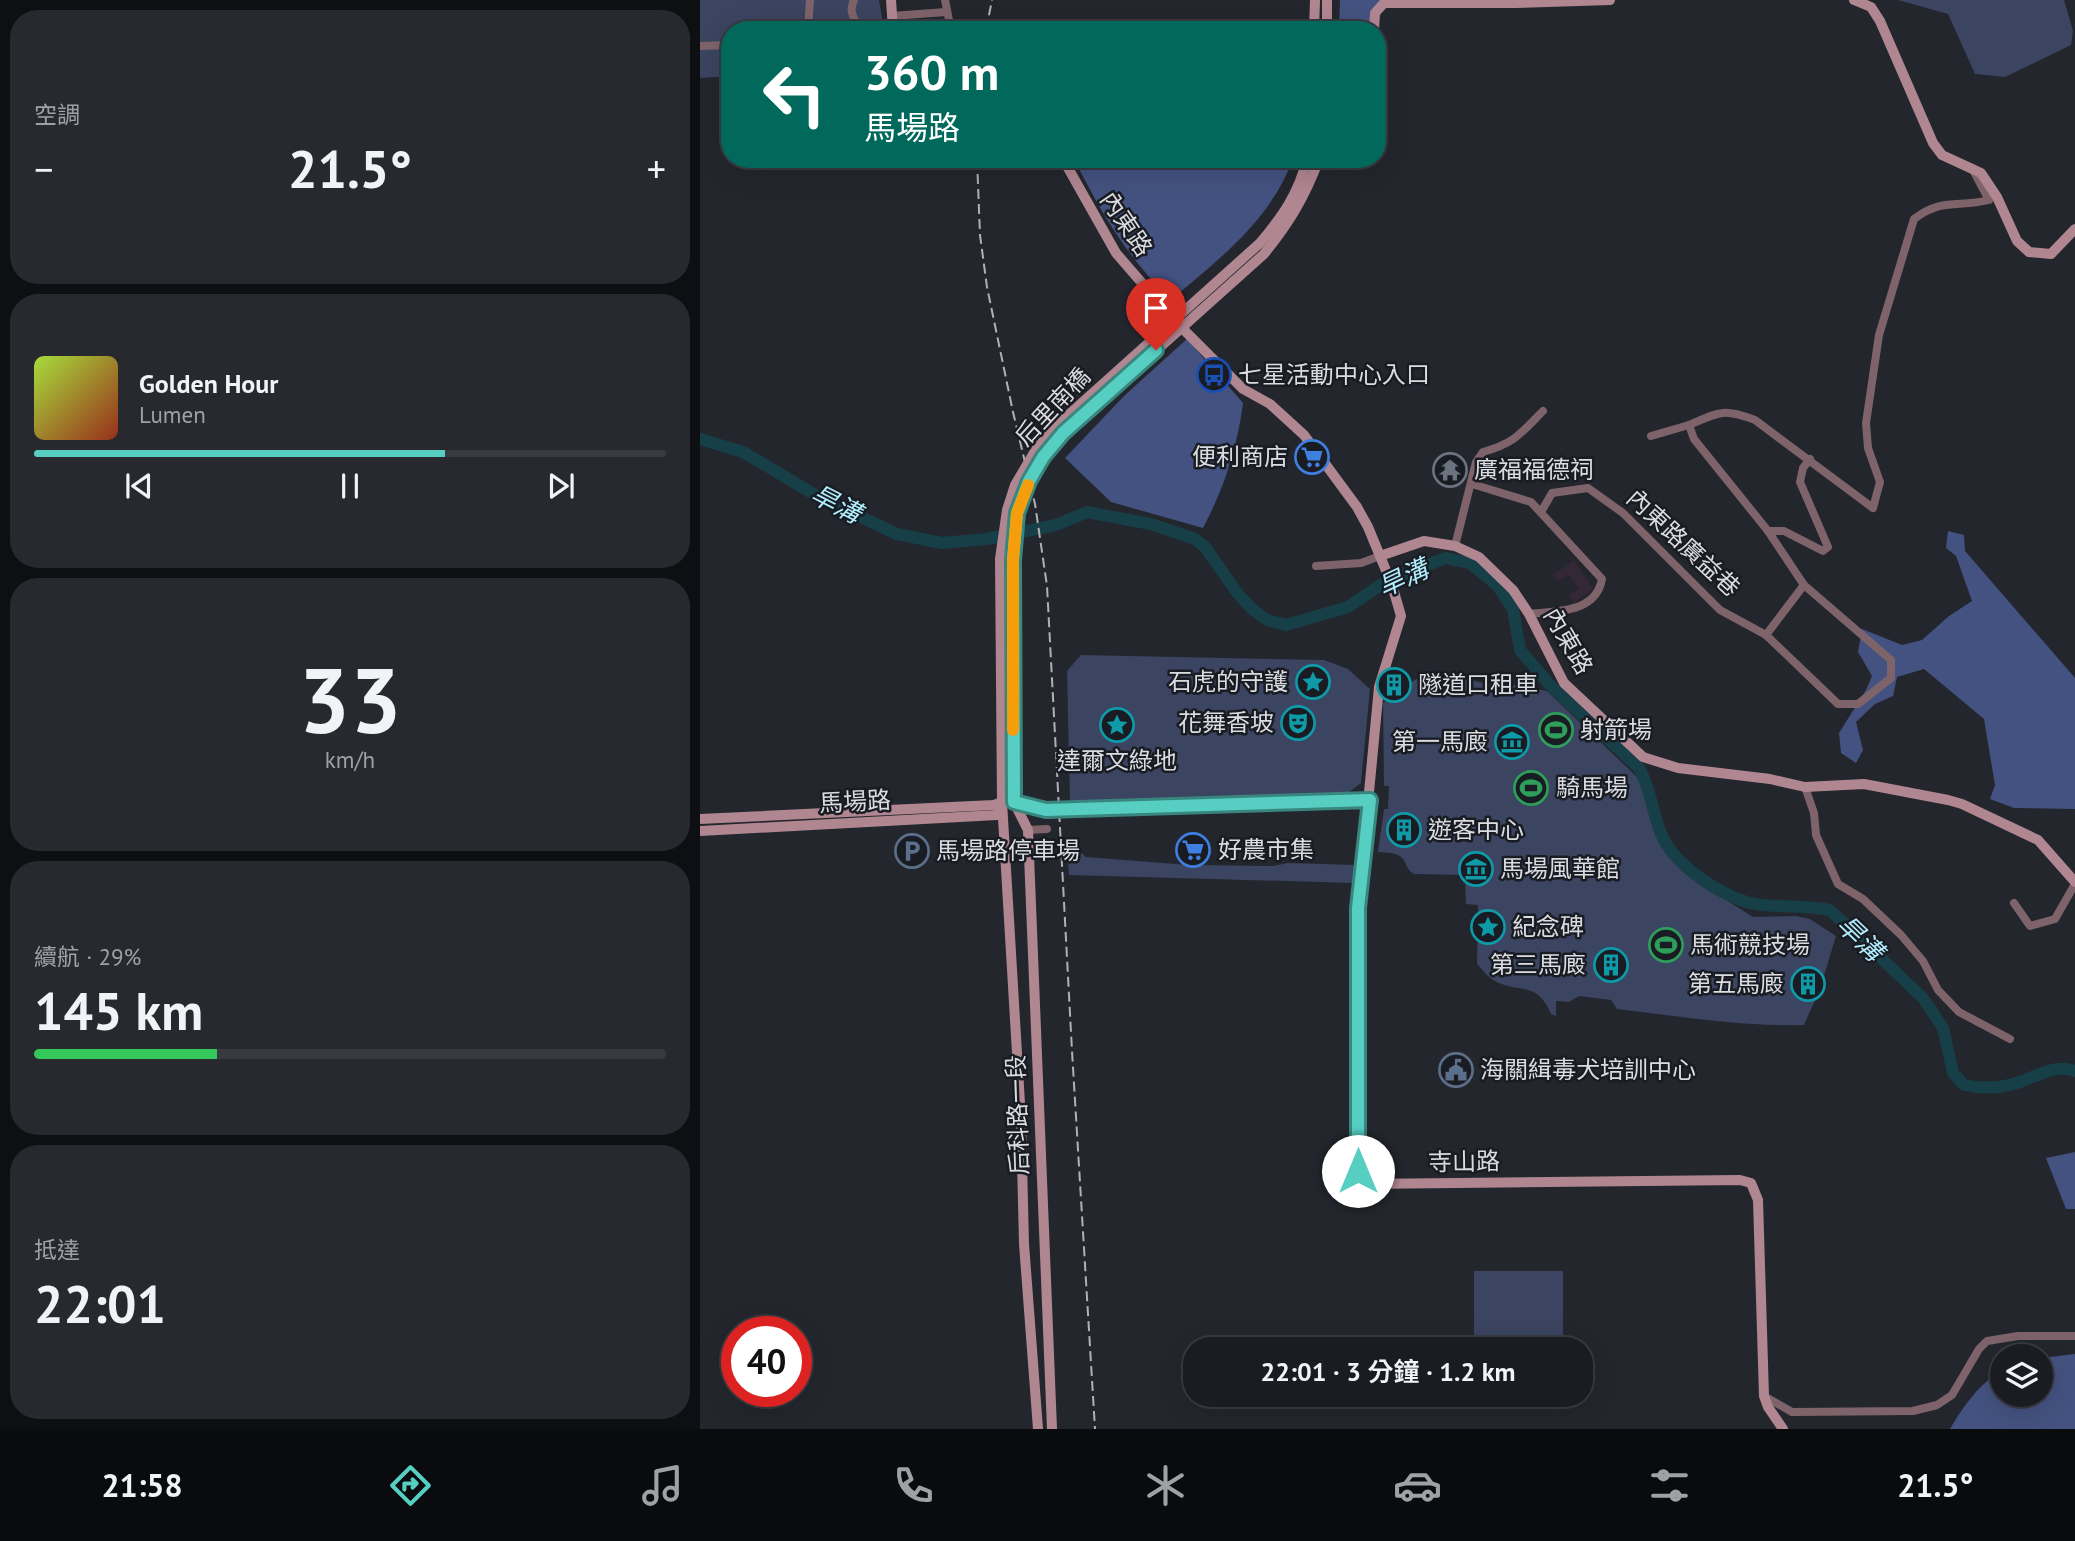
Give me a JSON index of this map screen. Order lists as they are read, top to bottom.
{
  "streets": {
    "street": [
      "內東路",
      "后里南橋",
      "內東路廣益巷",
      "馬場路",
      "后科路一段",
      "寺山路"
    ]
  },
  "crossings": [
    ["內東路", "寺山路"],
    ["后里南橋", "馬場路"],
    ["后里南橋", "后科路一段"],
    ["馬場路", "后科路一段"],
    ["馬場路", "寺山路"]
  ],
  "water": ["旱溝"],
  "places": {
    "bus stop": ["七星活動中心入口"],
    "supermarket": ["便利商店", "好農市集"],
    "temple": ["廣福福德祠"],
    "place": ["石虎的守護", "達爾文綠地", "紀念碑"],
    "building": [
      "隧道口租車",
      "遊客中心",
      "第三馬廄",
      "第五馬廄"
    ],
    "theatre": ["花舞香坡"],
    "sports": ["射箭場", "騎馬場", "馬術競技場"],
    "museum": ["第一馬廄", "馬場風華館"],
    "parking": ["馬場路停車場"],
    "public building": ["海關緝毒犬培訓中心"]
  },
  "page": {
    "tile": [
      "空調",
      ["33", "km/h"],
      ["續航 · 29%", "145 km"],
      ["抵達", "22:01"]
    ],
    "turn": ["360 m", "馬場路"],
    "heat": ["−", "21.5°", "+"],
    "song": ["Golden Hour", "Lumen"],
    "limit": "40",
    "trip": "22:01 · 3 分鐘 · 1.2 km",
    "tabs": ["21:58", "21.5°"]
  }
}
